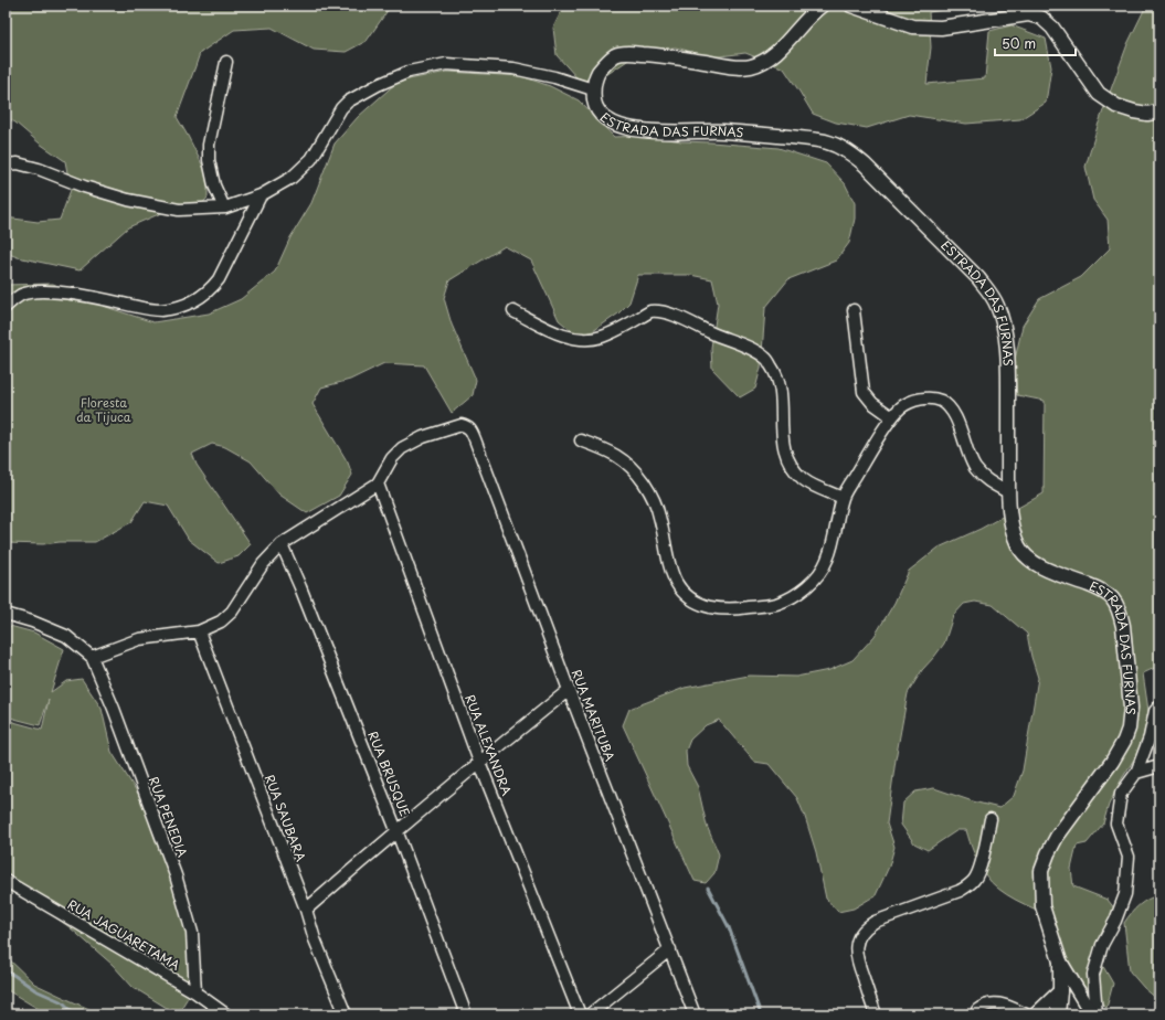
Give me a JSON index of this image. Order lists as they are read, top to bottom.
{
  "streets": {
    "main road": ["ESTRADA DAS FURNAS"],
    "street": [
      "RUA MARITUBA",
      "RUA ALEXANDRA",
      "RUA BRUSQUE",
      "RUA PENEDIA",
      "RUA SAUBARA",
      "RUA JAGUARETAMA"
    ]
  },
  "crossings": [
    ["RUA MARITUBA", "RUA ALEXANDRA"],
    ["RUA PENEDIA", "RUA JAGUARETAMA"]
  ],
  "parks": ["Floresta da Tijuca"],
  "scale_bar": "50 m"
}
